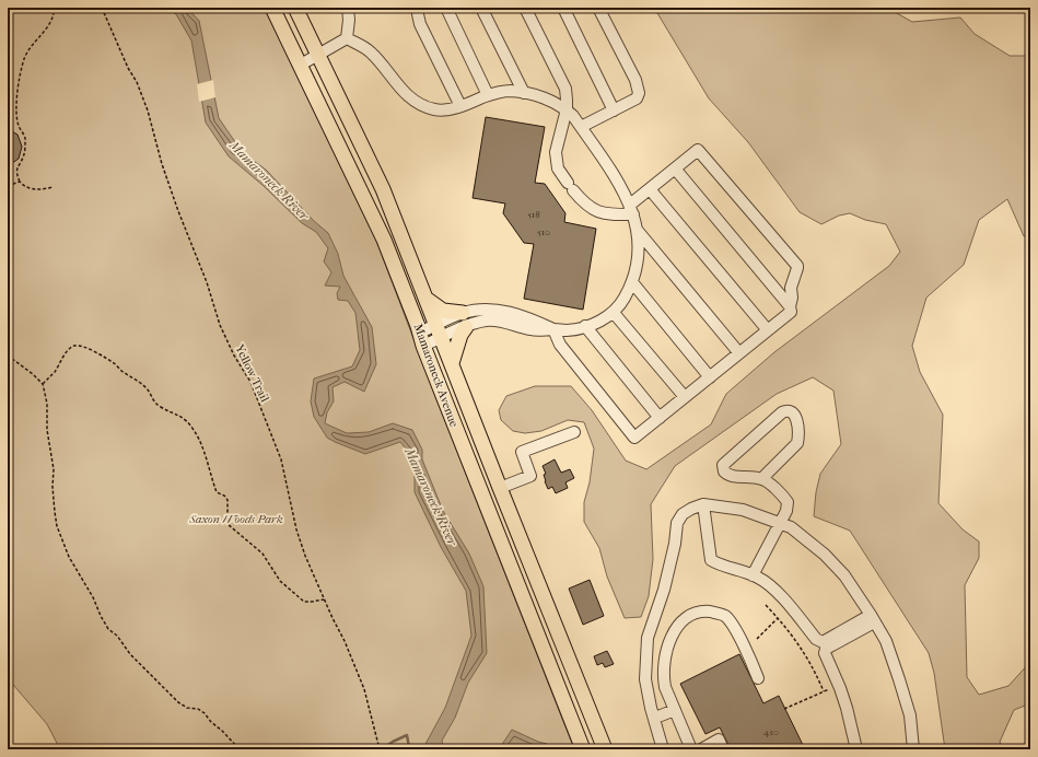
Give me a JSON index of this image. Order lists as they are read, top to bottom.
{
  "streets": {
    "main road": ["Mamaroneck Avenue"],
    "path": ["Yellow Trail"]
  },
  "water": ["Mamaroneck River"],
  "parks": ["Saxon Woods Park"],
  "house_numbers": ["518", "510", "450"]
}
